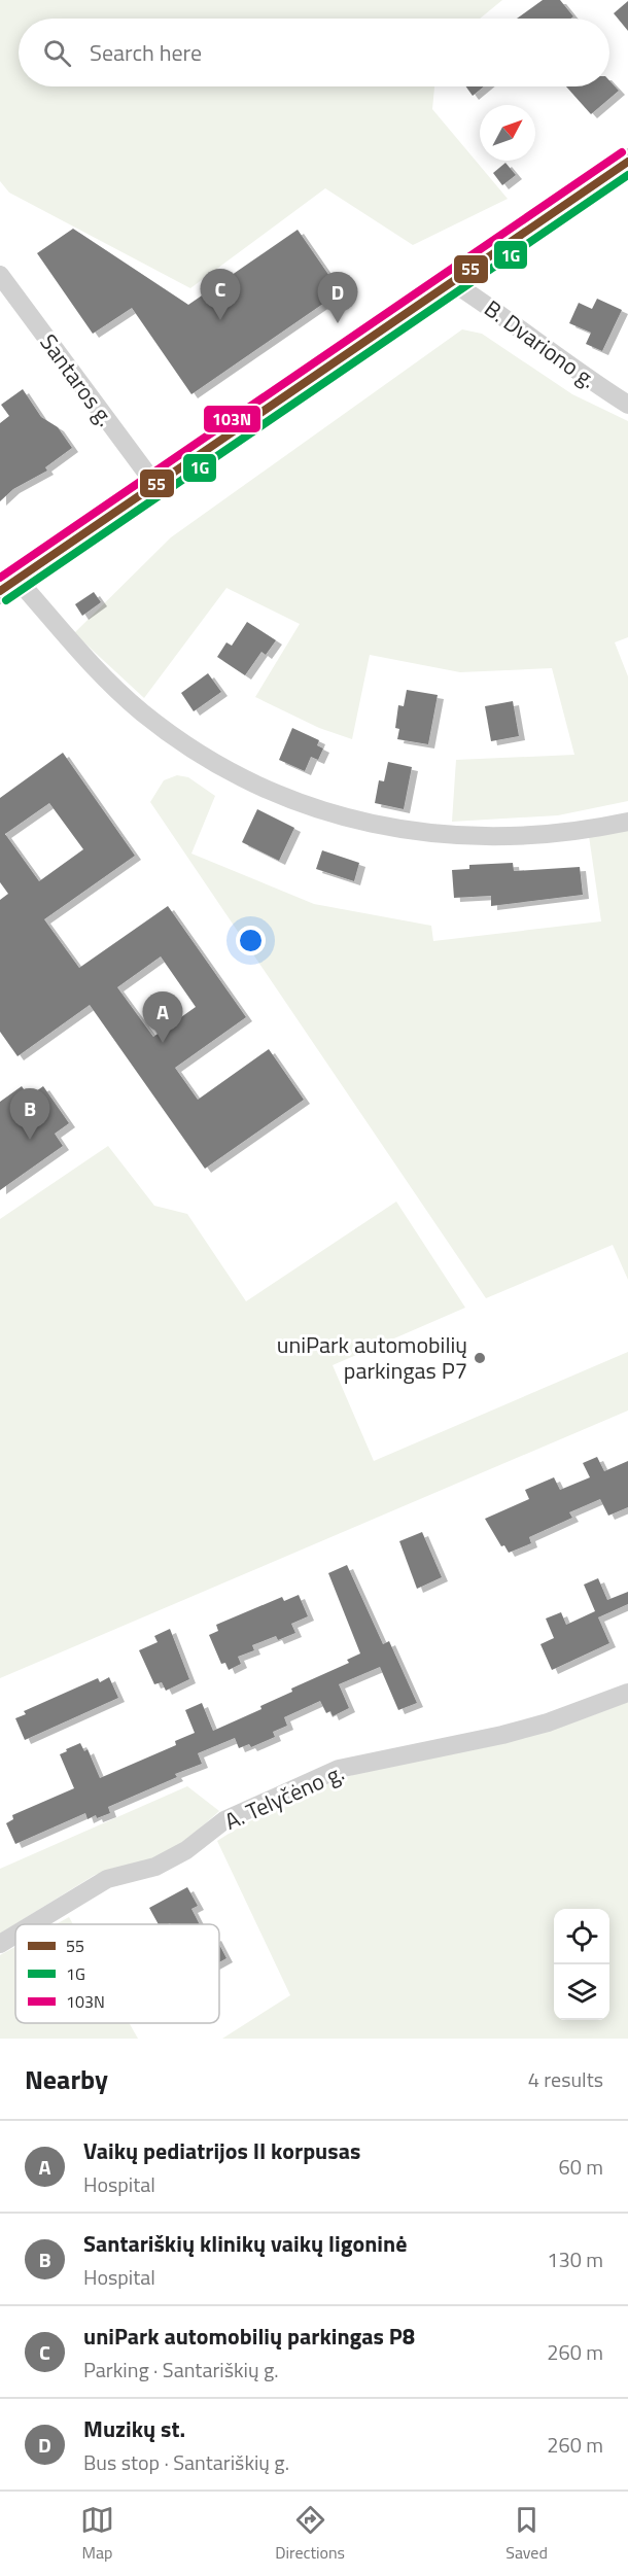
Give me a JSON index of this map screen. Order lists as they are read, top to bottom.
{
  "streets": {
    "street": ["B. Dvariono g.", "Santaros g.", "A. Telyčėno g."]
  },
  "places": ["uniPark automobilių parkingas P7"],
  "lines": ["transit line 103N", "transit line 55", "transit line 1G"],
  "legend": ["55", "1G", "103N"],
  "north": "top right",
  "page": {
    "search": "Search here",
    "pins": [
      "C",
      "D",
      "A",
      "B"
    ],
    "heading": ["Nearby", "4 results"],
    "list": [
      {
        "mark": "A",
        "name": "Vaikų pediatrijos II korpusas",
        "note": "Hospital",
        "value": "60 m"
      },
      {
        "mark": "B",
        "name": "Santariškių klinikų vaikų ligoninė",
        "note": "Hospital",
        "value": "130 m"
      },
      {
        "mark": "C",
        "name": "uniPark automobilių parkingas P8",
        "note": "Parking · Santariškių g.",
        "value": "260 m"
      },
      {
        "mark": "D",
        "name": "Muzikų st.",
        "note": "Bus stop · Santariškių g.",
        "value": "260 m"
      }
    ],
    "nav": ["Map", "Directions", "Saved"]
  }
}
